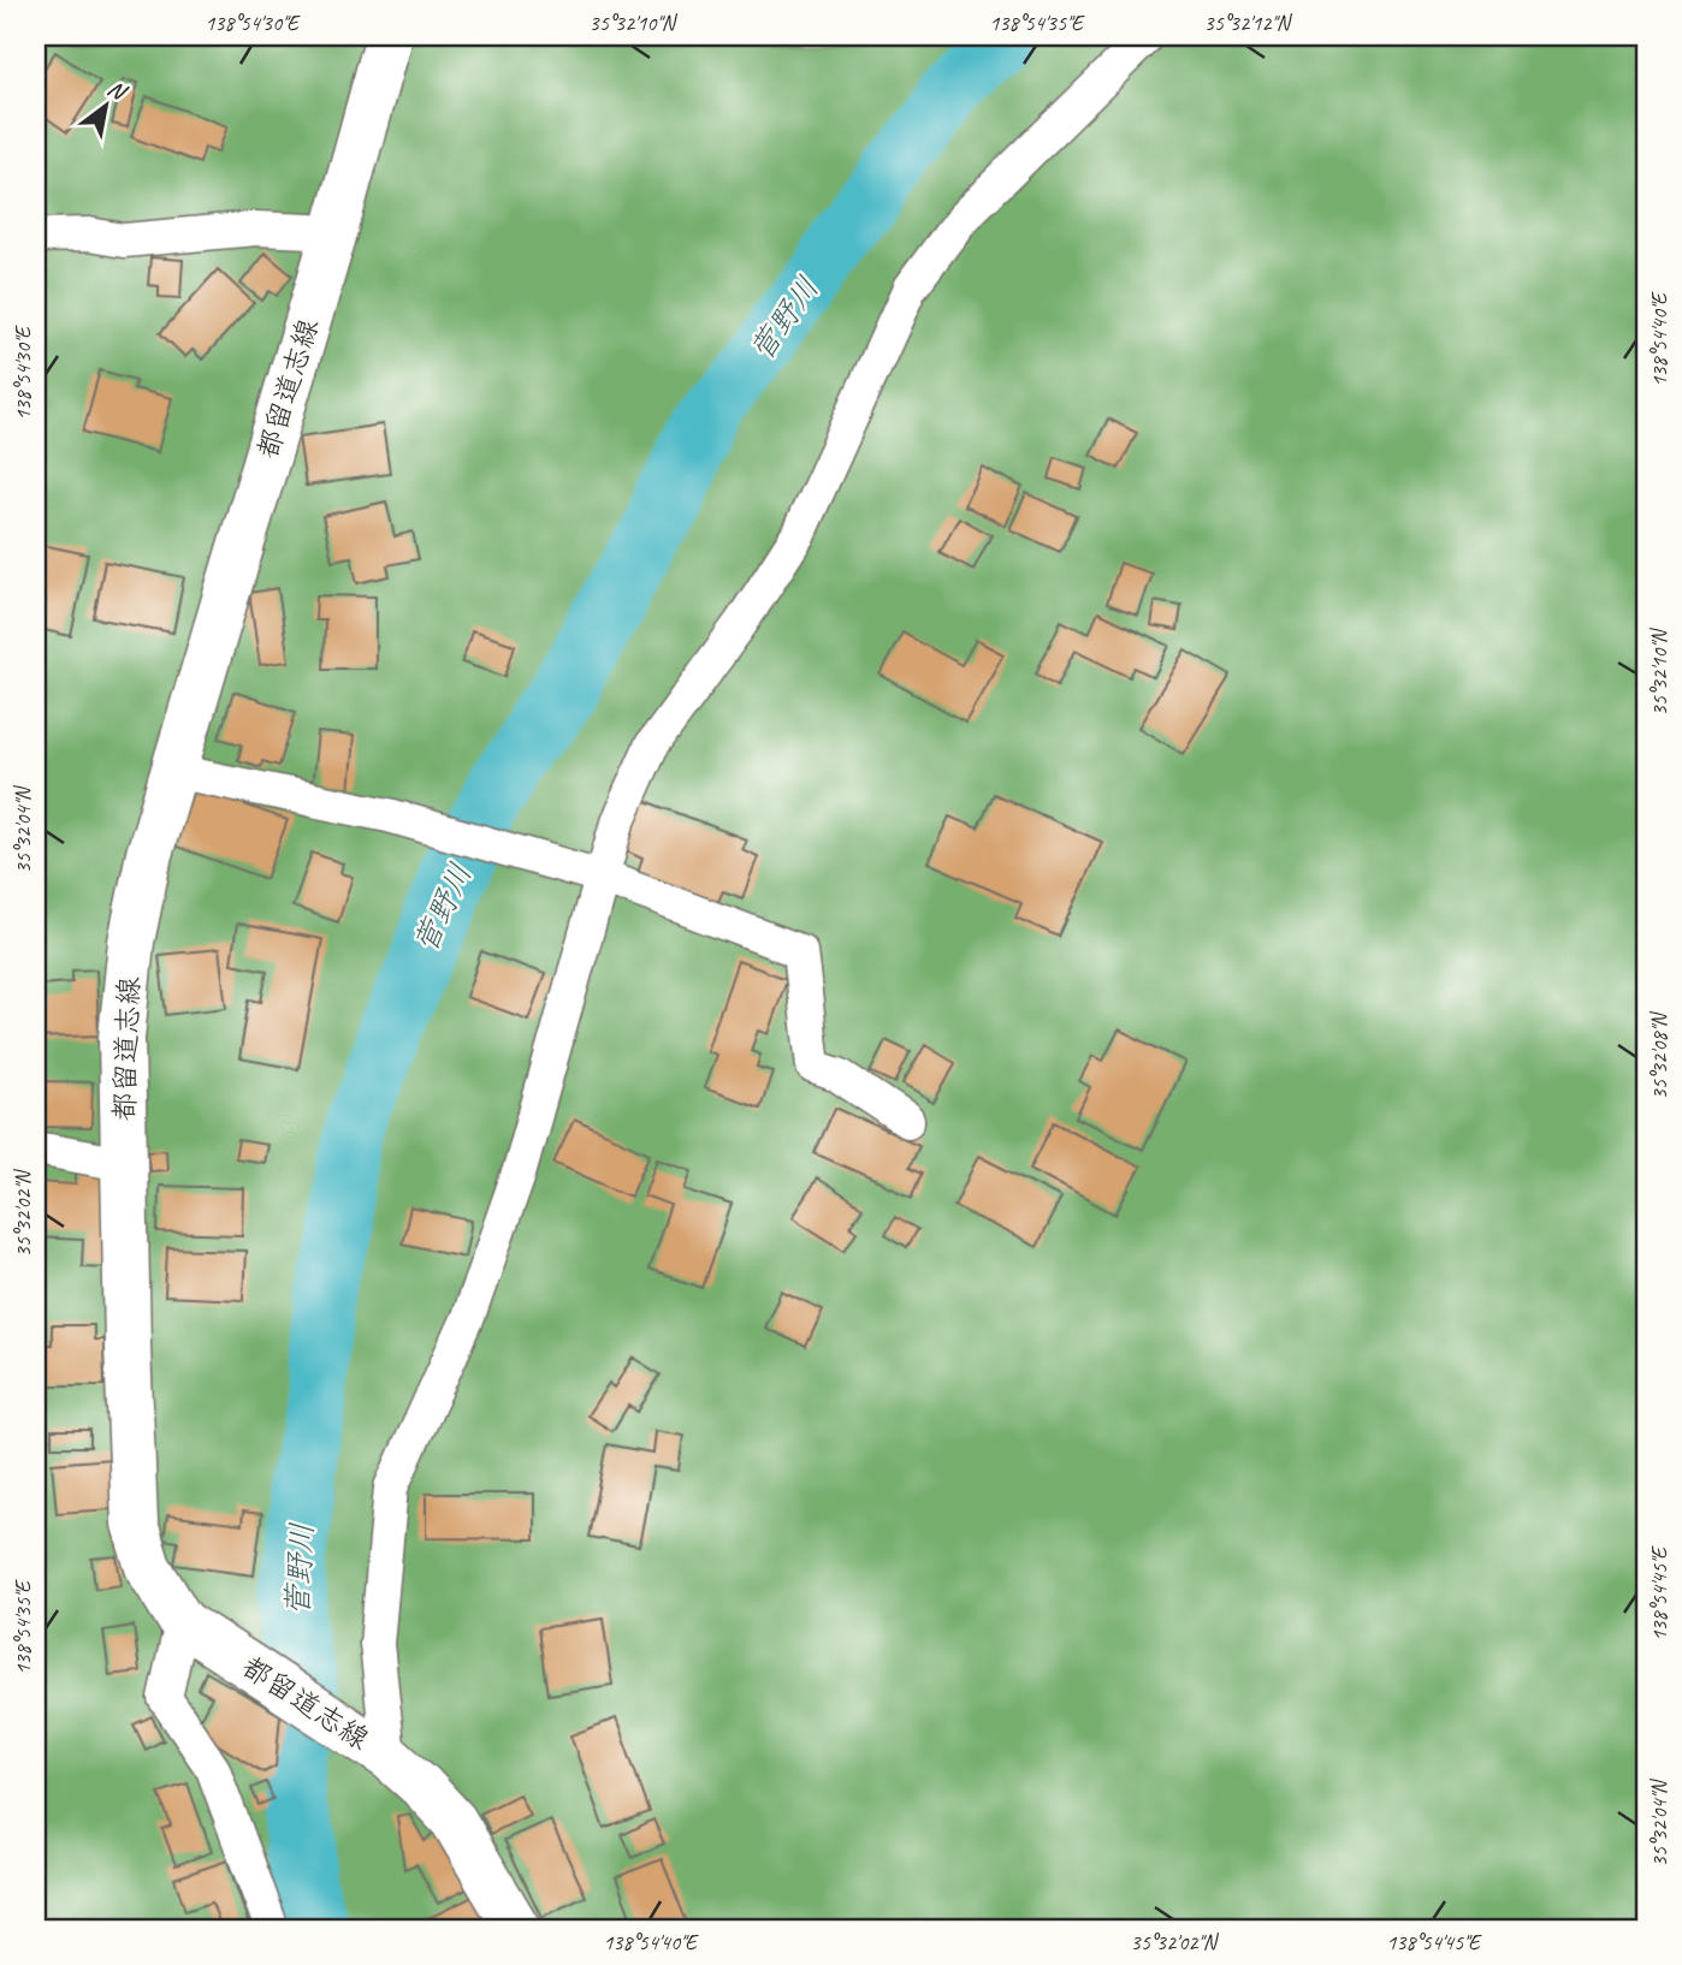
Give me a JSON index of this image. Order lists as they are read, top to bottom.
{
  "streets": {
    "main road": ["都留道志線"]
  },
  "water": ["菅野川"],
  "north": "top right",
  "coordinates": [
    "138°54'30\"E",
    "35°32'10\"N",
    "138°54'35\"E",
    "35°32'12\"N",
    "138°54'40\"E",
    "35°32'04\"N",
    "35°32'08\"N",
    "35°32'02\"N",
    "138°54'45\"E"
  ]
}
